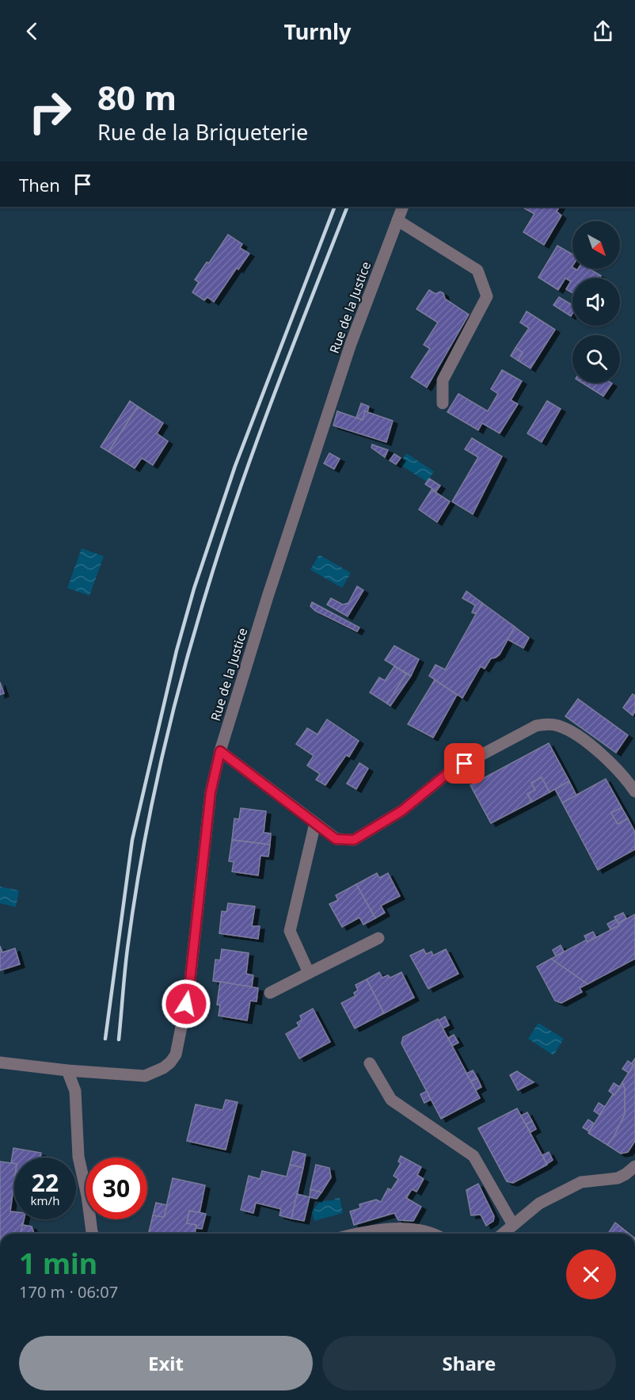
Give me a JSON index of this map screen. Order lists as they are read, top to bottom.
{
  "streets": {
    "street": ["Rue de la Justice"]
  },
  "north": "bottom right",
  "page": {
    "header": "Turnly",
    "turn": ["80 m", "Rue de la Briqueterie"],
    "then": "Then",
    "speed": "22 km/h",
    "limit": "30",
    "heading": ["1 min", "170 m · 06:07"],
    "buttons": ["Exit", "Share"]
  }
}
